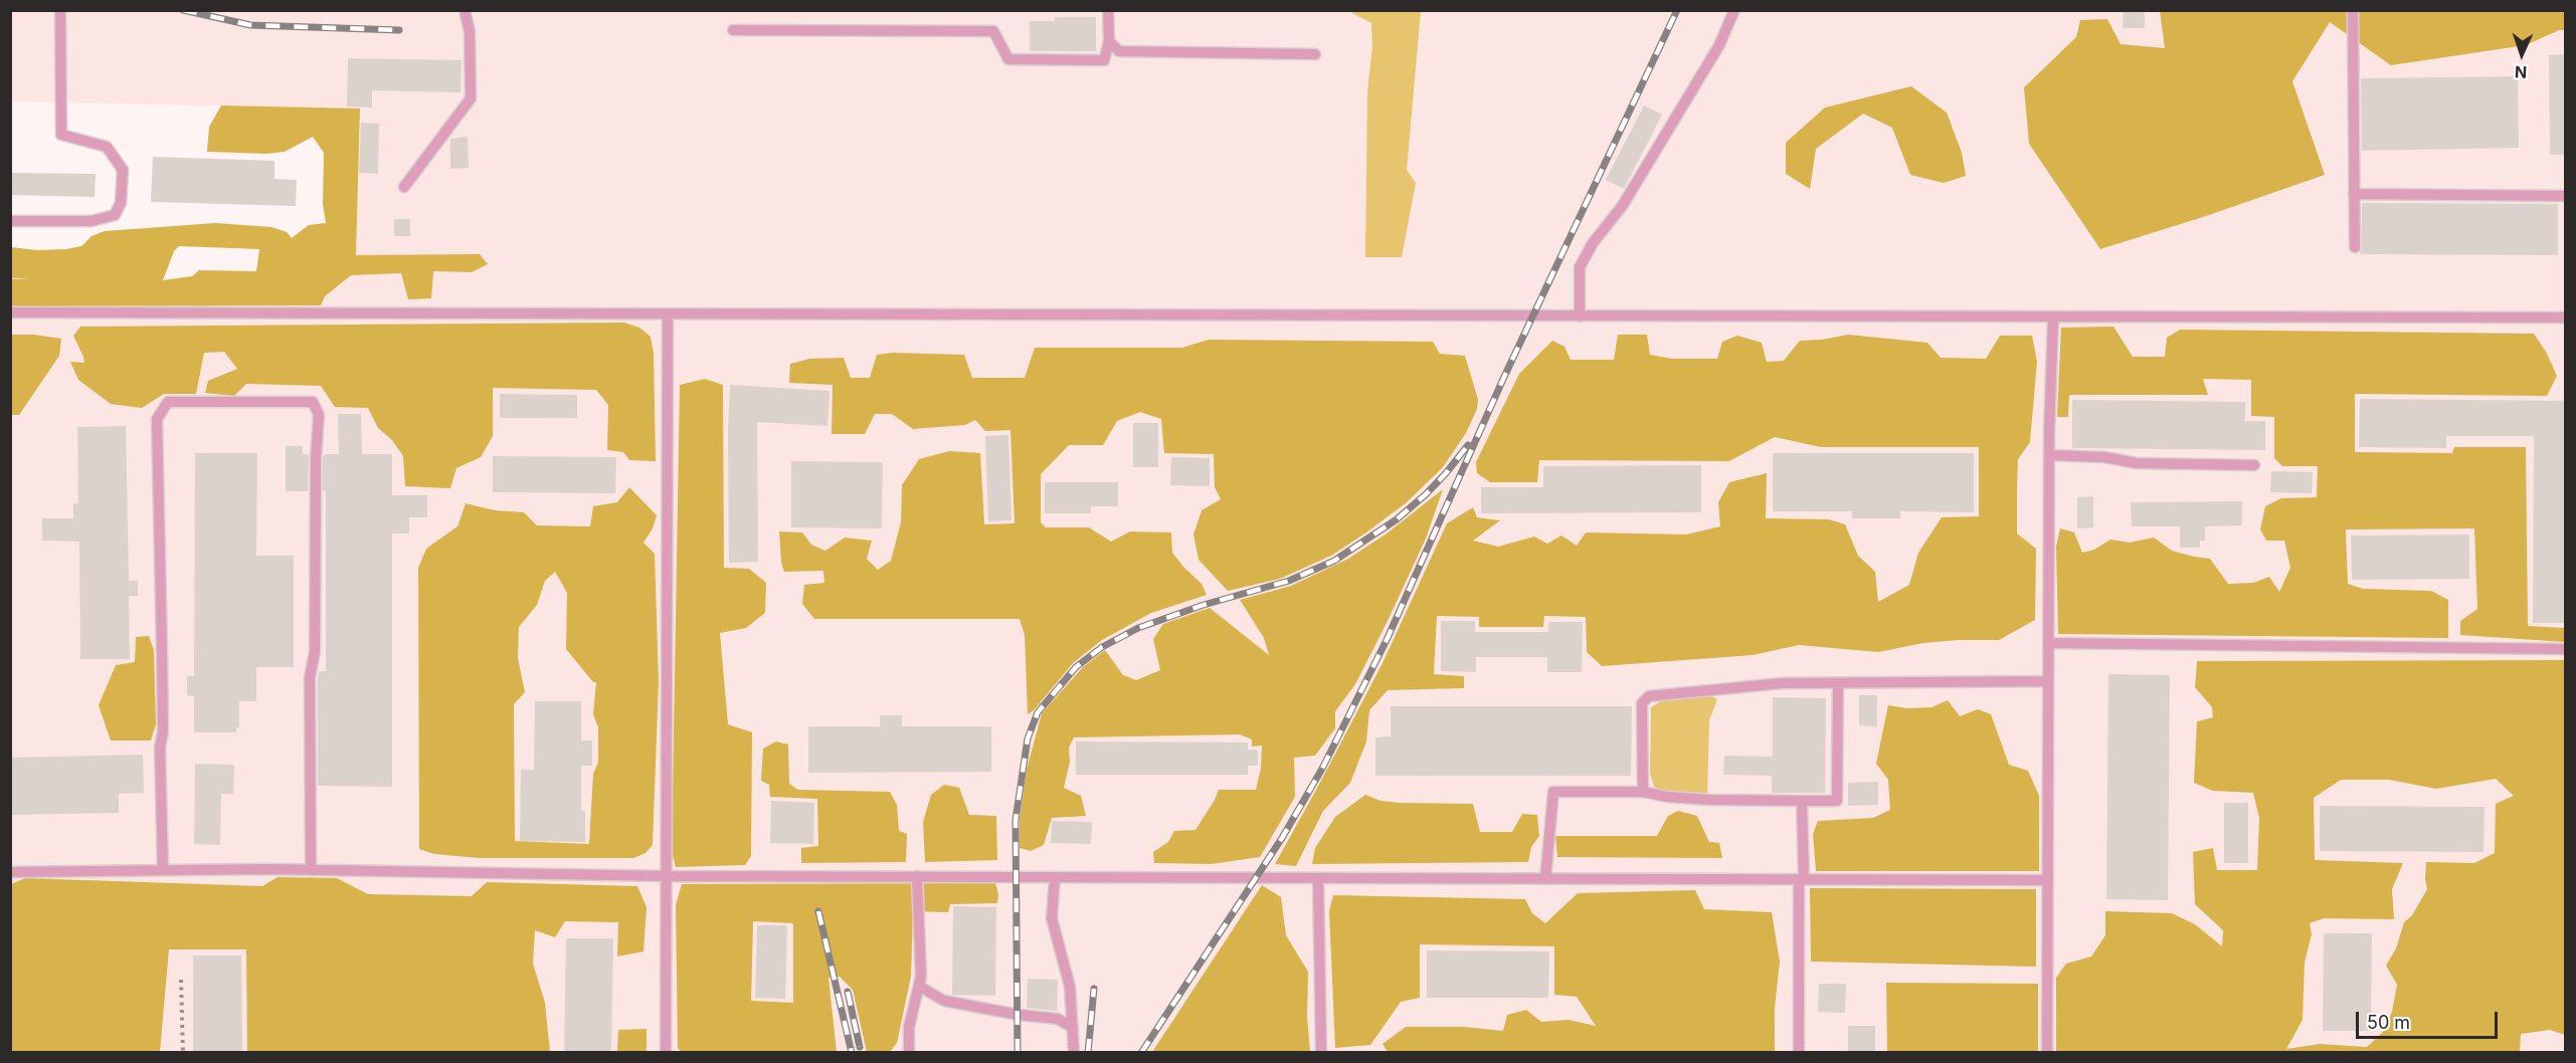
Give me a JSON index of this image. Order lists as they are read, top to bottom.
{
  "scale_bar": "50 m",
  "north": "bottom"
}
